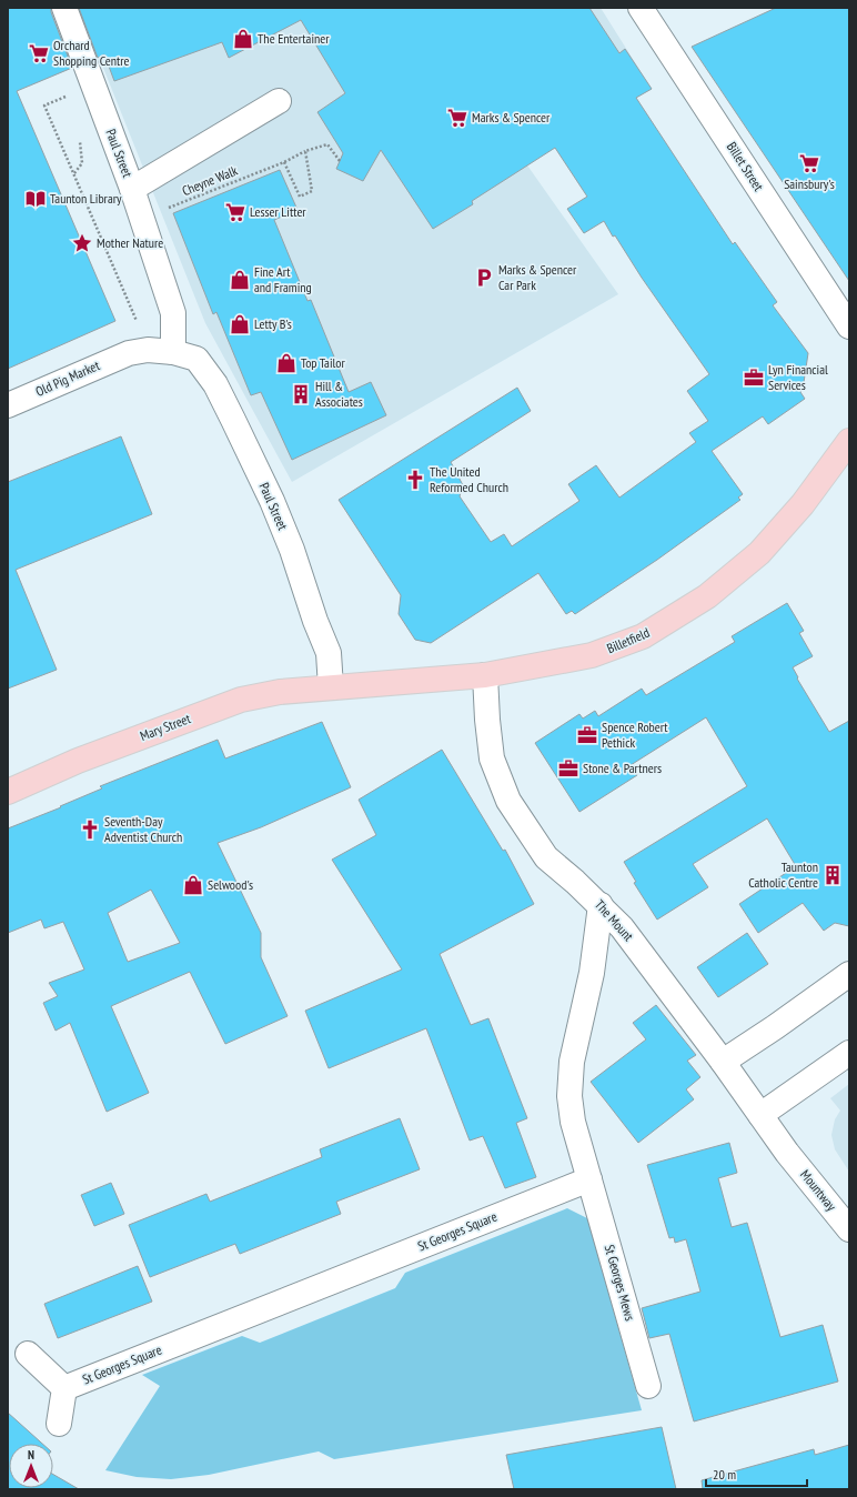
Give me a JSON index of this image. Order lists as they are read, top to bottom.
{
  "streets": {
    "main road": ["Billetfield", "Mary Street"],
    "street": [
      "Paul Street",
      "Billet Street",
      "Old Pig Market",
      "The Mount",
      "Mountway",
      "St Georges Square",
      "St Georges Mews"
    ],
    "path": ["Cheyne Walk"]
  },
  "crossings": [
    ["Paul Street", "Cheyne Walk"],
    ["Paul Street", "Old Pig Market"],
    ["Paul Street", "Billetfield"],
    ["Paul Street", "Mary Street"],
    ["Billetfield", "Mary Street"],
    ["Billetfield", "The Mount"],
    ["The Mount", "Mountway"],
    ["St Georges Square", "St Georges Mews"]
  ],
  "places": {
    "shop": [
      "The Entertainer",
      "Fine Art and Framing",
      "Letty B's",
      "Top Tailor",
      "Selwood's"
    ],
    "supermarket": [
      "Orchard Shopping Centre",
      "Marks & Spencer",
      "Sainsbury's",
      "Lesser Litter"
    ],
    "library": ["Taunton Library"],
    "place": ["Mother Nature"],
    "parking": ["Marks & Spencer Car Park"],
    "office": ["Lyn Financial Services", "Spence Robert Pethick", "Stone & Partners"],
    "building": ["Hill & Associates", "Taunton Catholic Centre"],
    "church": ["The United Reformed Church", "Seventh-Day Adventist Church"]
  },
  "scale_bar": "20 m",
  "north": "top"
}
